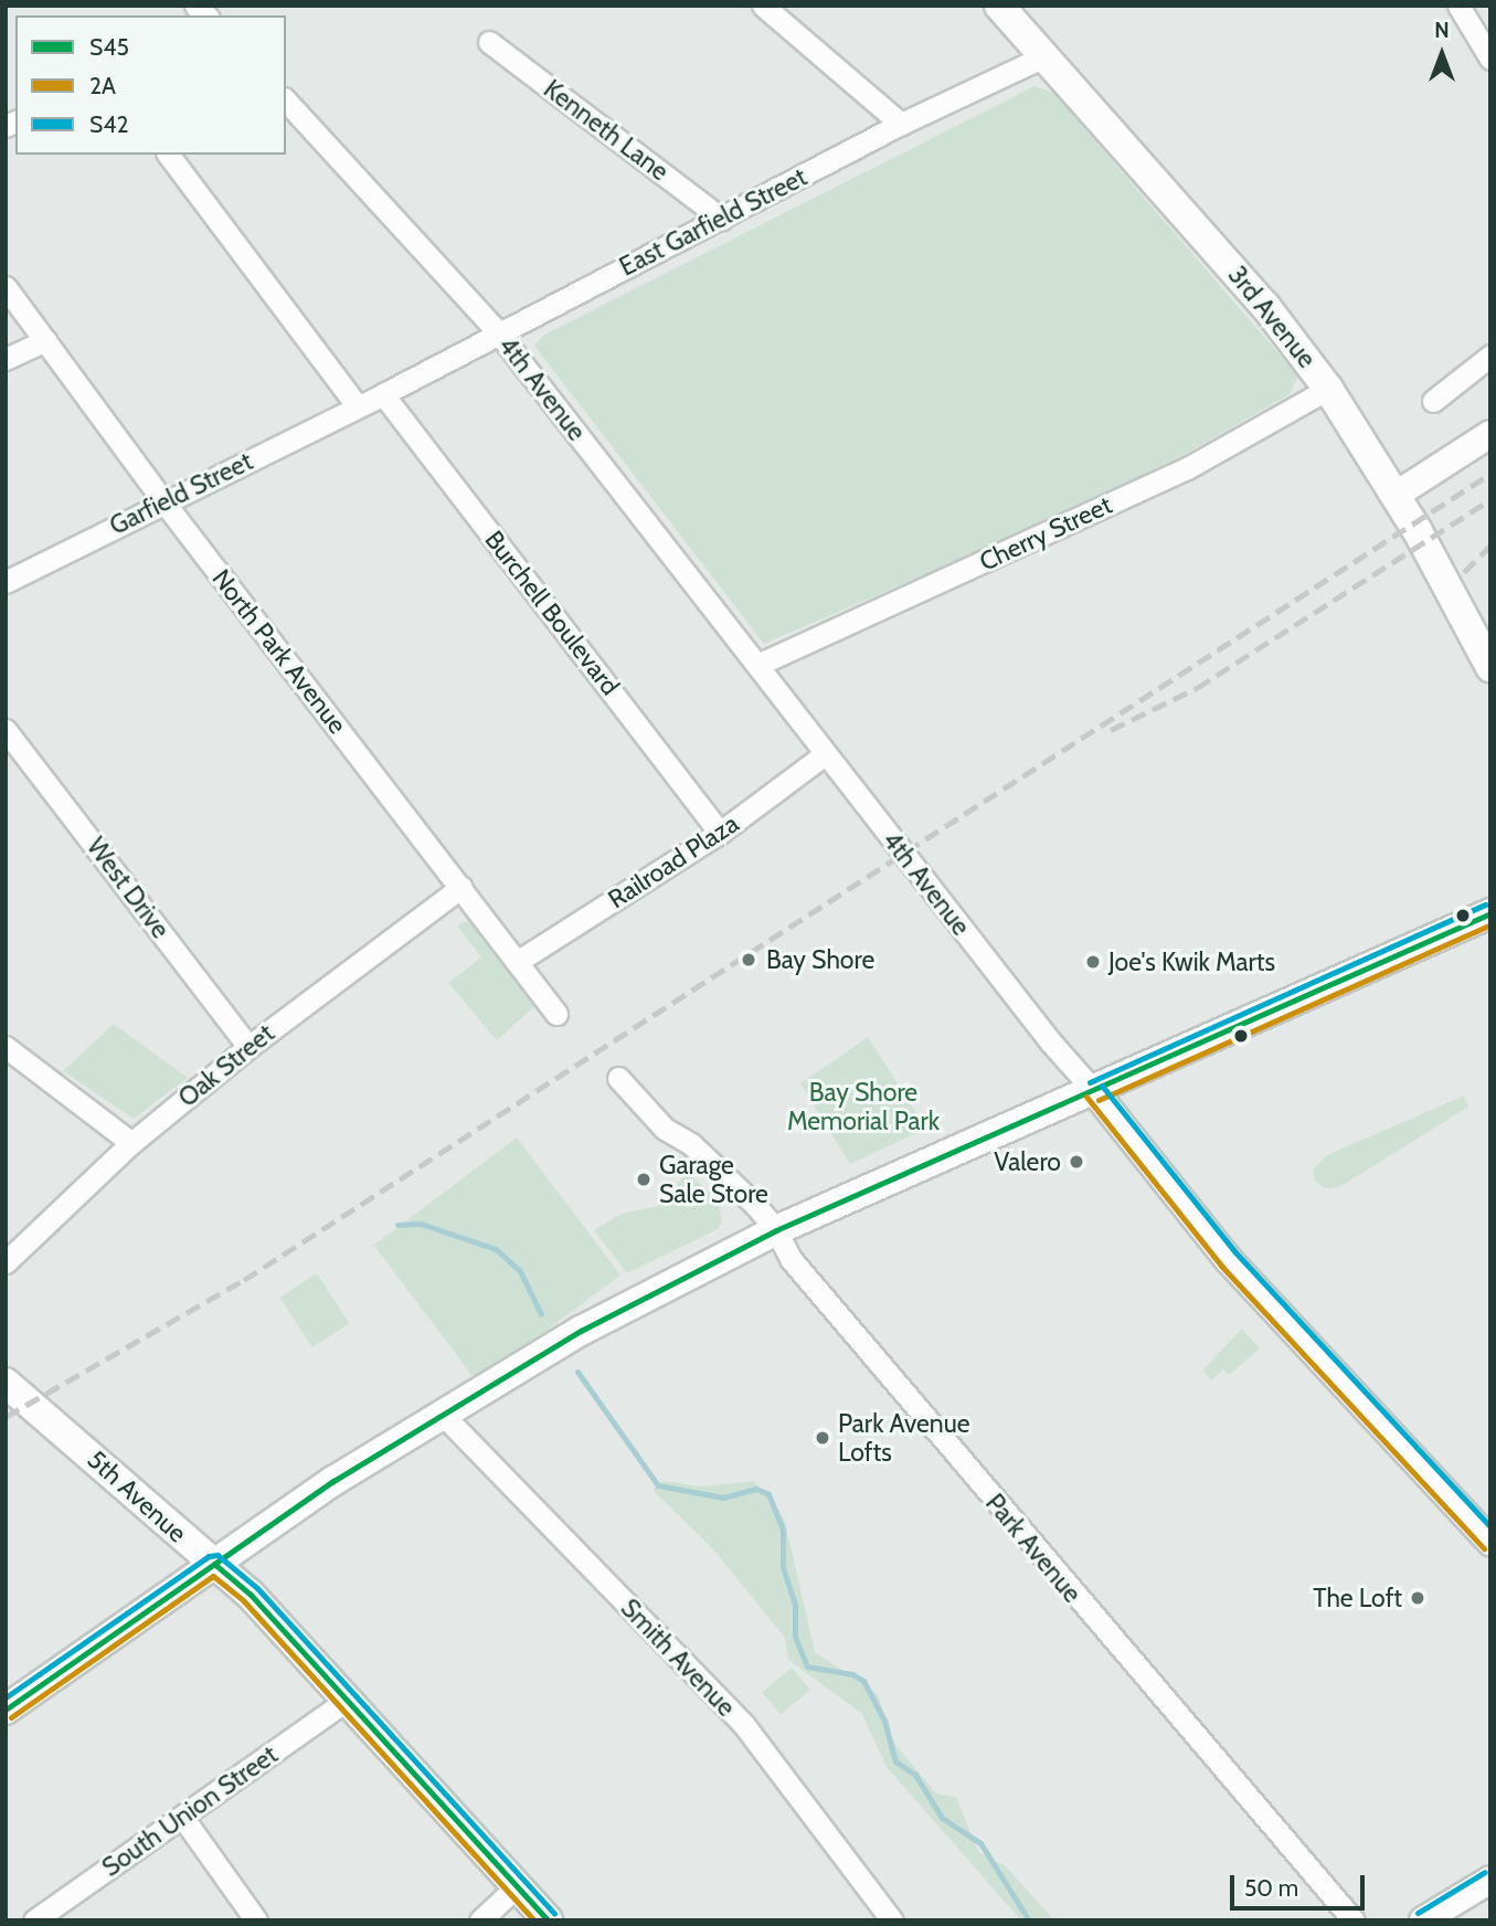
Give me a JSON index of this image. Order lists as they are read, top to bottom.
{
  "streets": {
    "main road": ["3rd Avenue", "5th Avenue"],
    "street": [
      "Kenneth Lane",
      "East Garfield Street",
      "4th Avenue",
      "Garfield Street",
      "Cherry Street",
      "Burchell Boulevard",
      "North Park Avenue",
      "Railroad Plaza",
      "West Drive",
      "Oak Street",
      "Park Avenue",
      "Smith Avenue",
      "South Union Street"
    ]
  },
  "crossings": [
    ["Kenneth Lane", "East Garfield Street"],
    ["East Garfield Street", "3rd Avenue"],
    ["East Garfield Street", "4th Avenue"],
    ["East Garfield Street", "Garfield Street"],
    ["East Garfield Street", "Burchell Boulevard"],
    ["3rd Avenue", "Cherry Street"],
    ["4th Avenue", "Cherry Street"],
    ["4th Avenue", "Railroad Plaza"],
    ["Garfield Street", "Burchell Boulevard"],
    ["Garfield Street", "North Park Avenue"],
    ["Burchell Boulevard", "Railroad Plaza"],
    ["North Park Avenue", "Railroad Plaza"],
    ["North Park Avenue", "Oak Street"],
    ["West Drive", "Oak Street"],
    ["5th Avenue", "South Union Street"]
  ],
  "parks": ["Bay Shore Memorial Park"],
  "places": [
    "Bay Shore",
    "Joe's Kwik Marts",
    "Valero",
    "Garage Sale Store",
    "Park Avenue Lofts",
    "The Loft"
  ],
  "lines": ["transit line S42", "transit line S45", "transit line 2A"],
  "legend": ["S45", "2A", "S42"],
  "scale_bar": "50 m",
  "north": "top"
}
